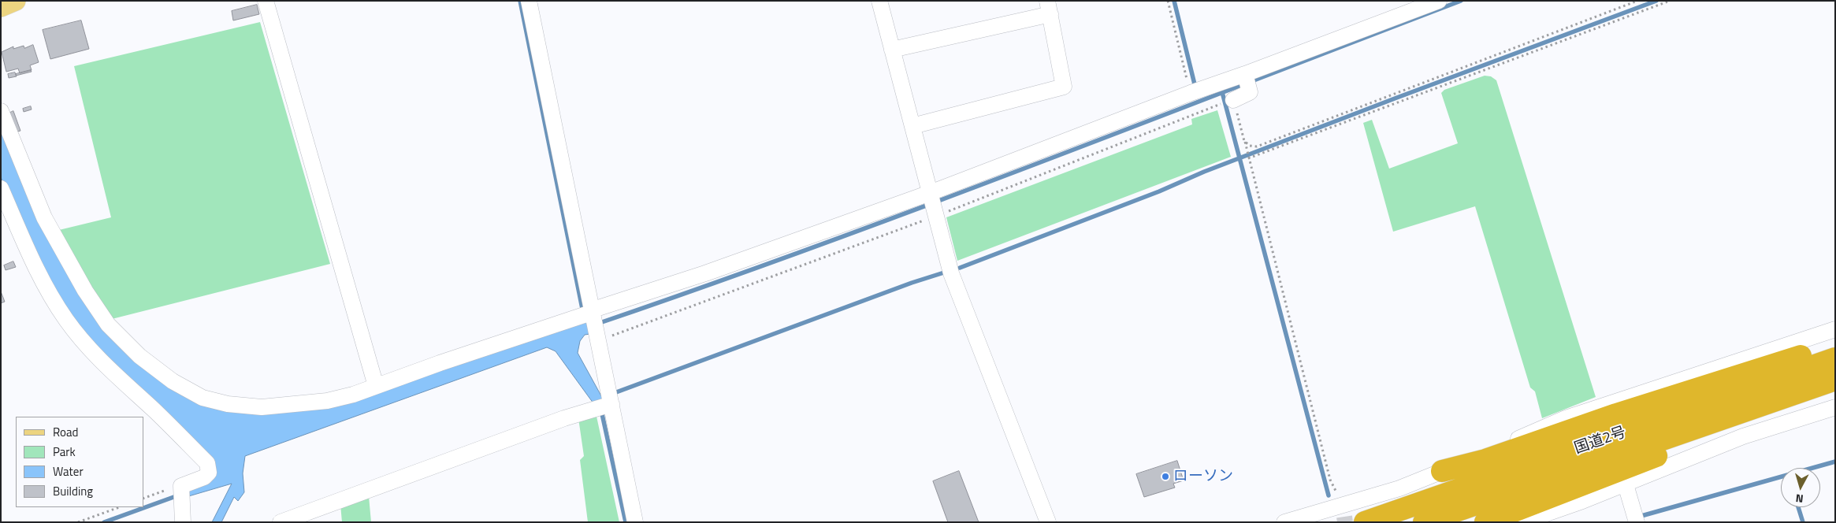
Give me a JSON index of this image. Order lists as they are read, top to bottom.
{
  "streets": {
    "highway": ["国道2号"]
  },
  "places": ["ローソン"],
  "legend": [
    "Road",
    "Park",
    "Water",
    "Building"
  ],
  "north": "bottom"
}
